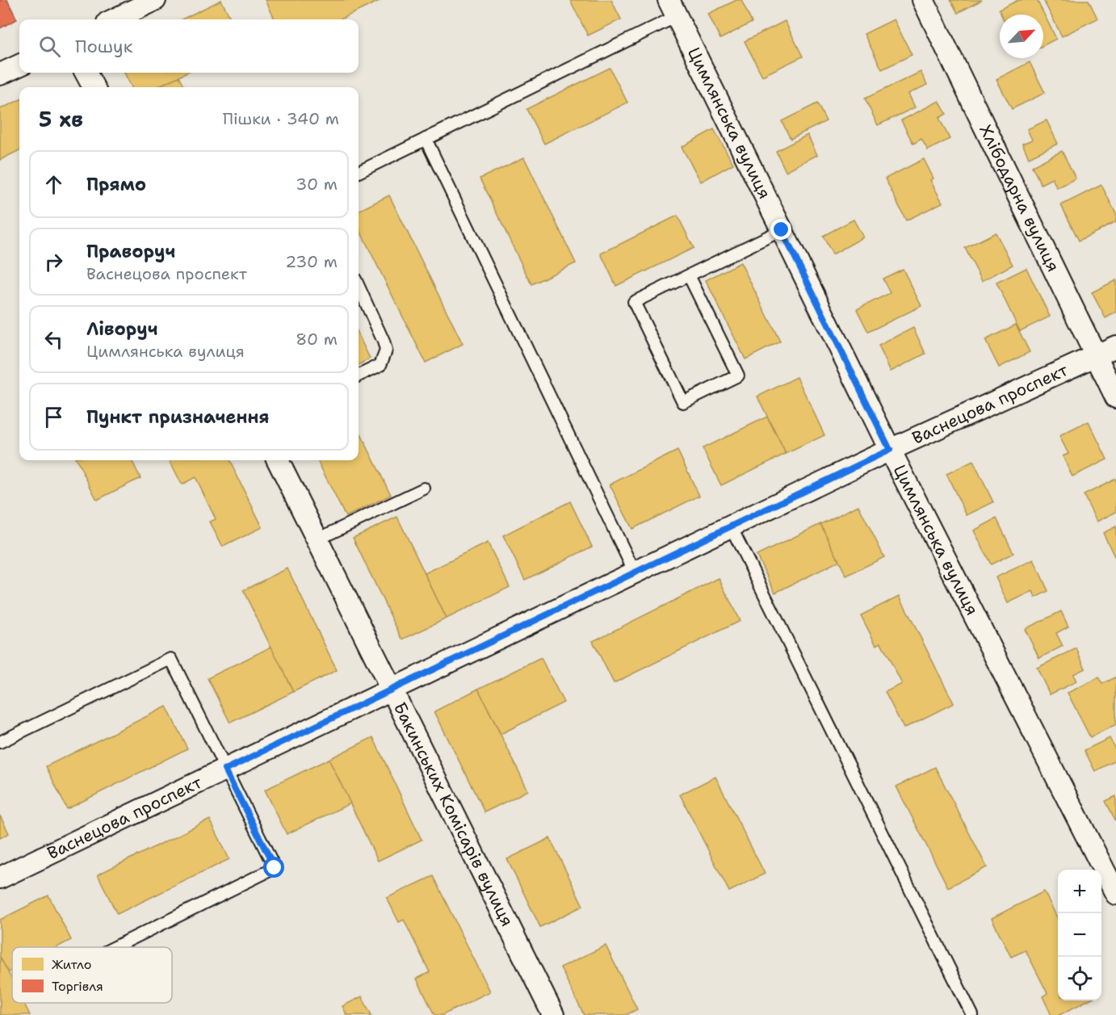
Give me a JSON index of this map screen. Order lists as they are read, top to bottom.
{
  "streets": {
    "street": [
      "Цимлянська вулиця",
      "Хлібодарна вулиця",
      "Васнецова проспект",
      "Бакинських Комісарів вулиця"
    ]
  },
  "crossings": [
    ["Цимлянська вулиця", "Васнецова проспект"],
    ["Хлібодарна вулиця", "Васнецова проспект"],
    ["Васнецова проспект", "Бакинських Комісарів вулиця"]
  ],
  "legend": ["Житло", "Торгівля"],
  "north": "top right",
  "page": {
    "search": "Пошук",
    "heading": ["5 хв", "Пішки · 340 m"],
    "list": [
      ["Прямо", "30 m"],
      ["Праворуч", "Васнецова проспект", "230 m"],
      ["Ліворуч", "Цимлянська вулиця", "80 m"],
      "Пункт призначення"
    ],
    "map_buttons": ["+", "−"]
  }
}
